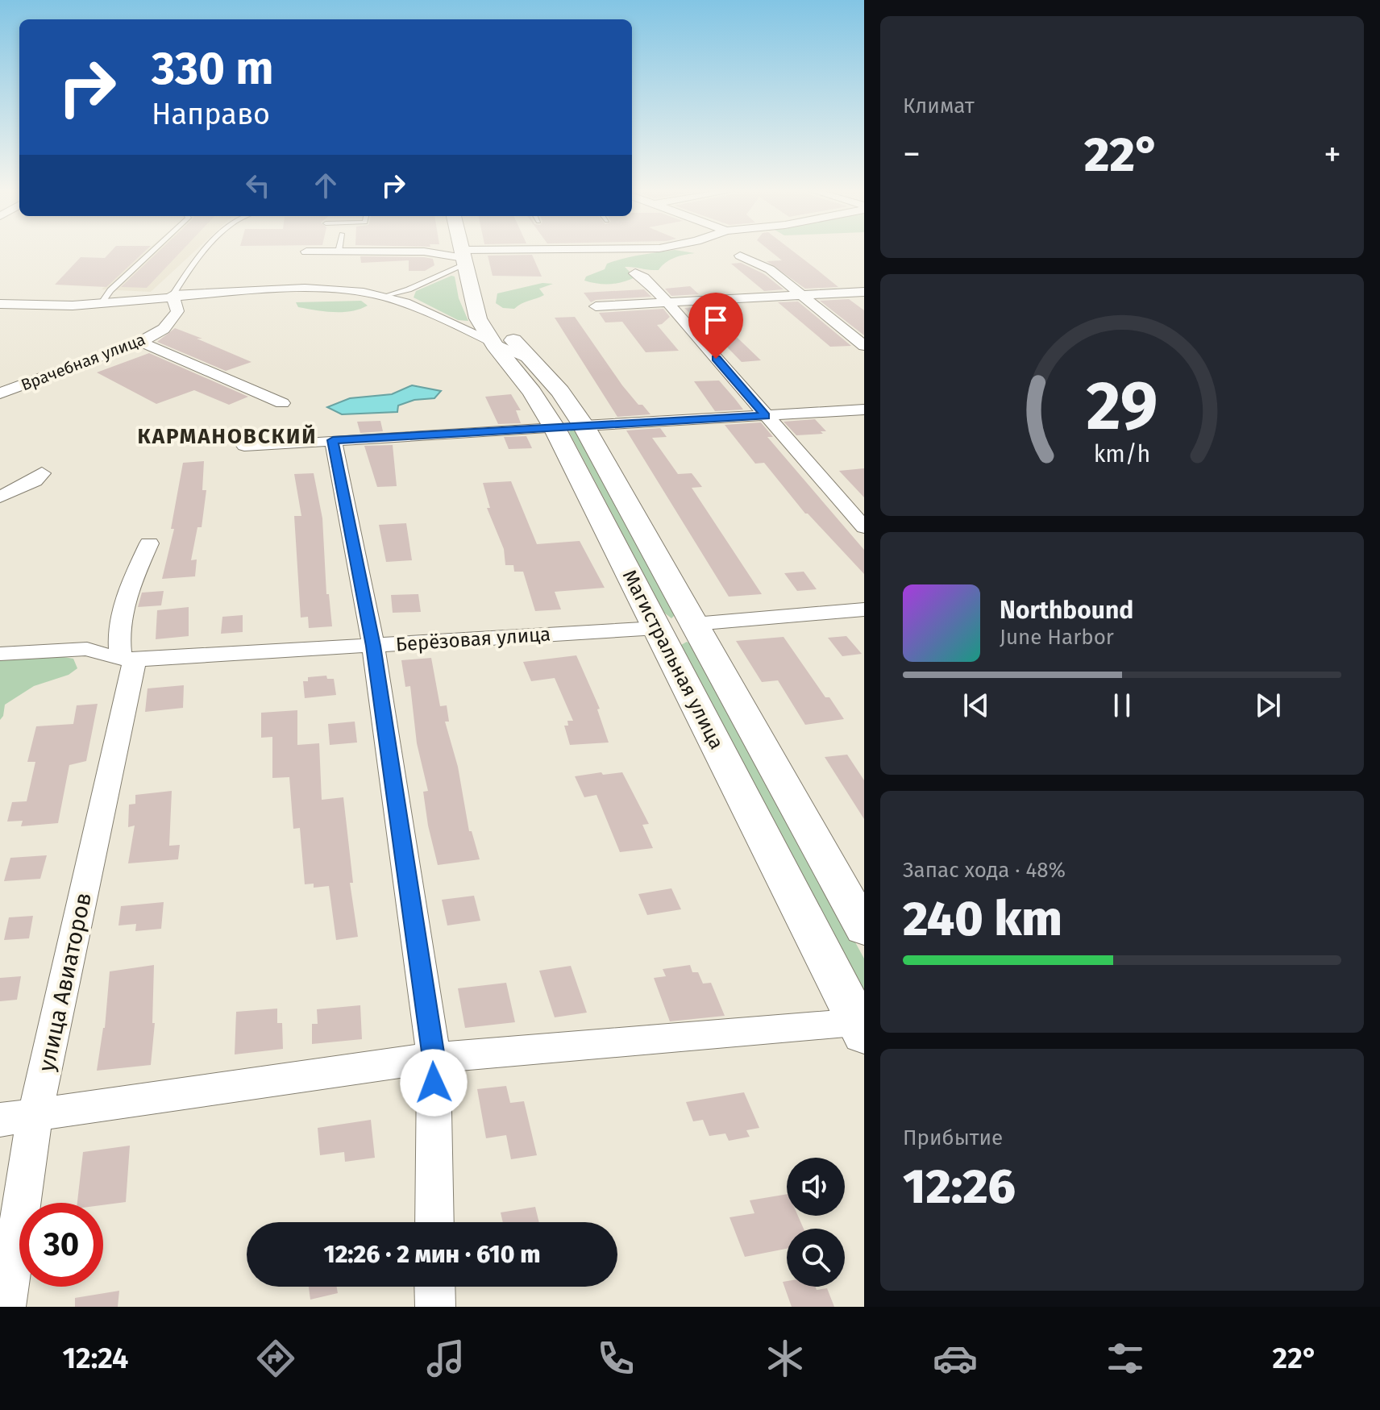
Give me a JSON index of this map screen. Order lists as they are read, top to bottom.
{
  "streets": {
    "main road": ["Магистральная улица"],
    "street": ["Врачебная улица", "Берёзовая улица", "улица Авиаторов"]
  },
  "crossings": [
    ["Берёзовая улица", "Магистральная улица"],
    ["Берёзовая улица", "улица Авиаторов"]
  ],
  "districts": ["КАРМАНОВСКИЙ"],
  "page": {
    "tile": [
      "Климат",
      ["Запас хода · 48%", "240 km"],
      ["Прибытие", "12:26"]
    ],
    "turn": ["330 m", "Направо"],
    "heat": ["−", "22°", "+"],
    "song": ["Northbound", "June Harbor"],
    "limit": "30",
    "trip": "12:26 · 2 мин · 610 m",
    "tabs": ["12:24", "22°"],
    "gauge": ["29", "km/h"]
  }
}
